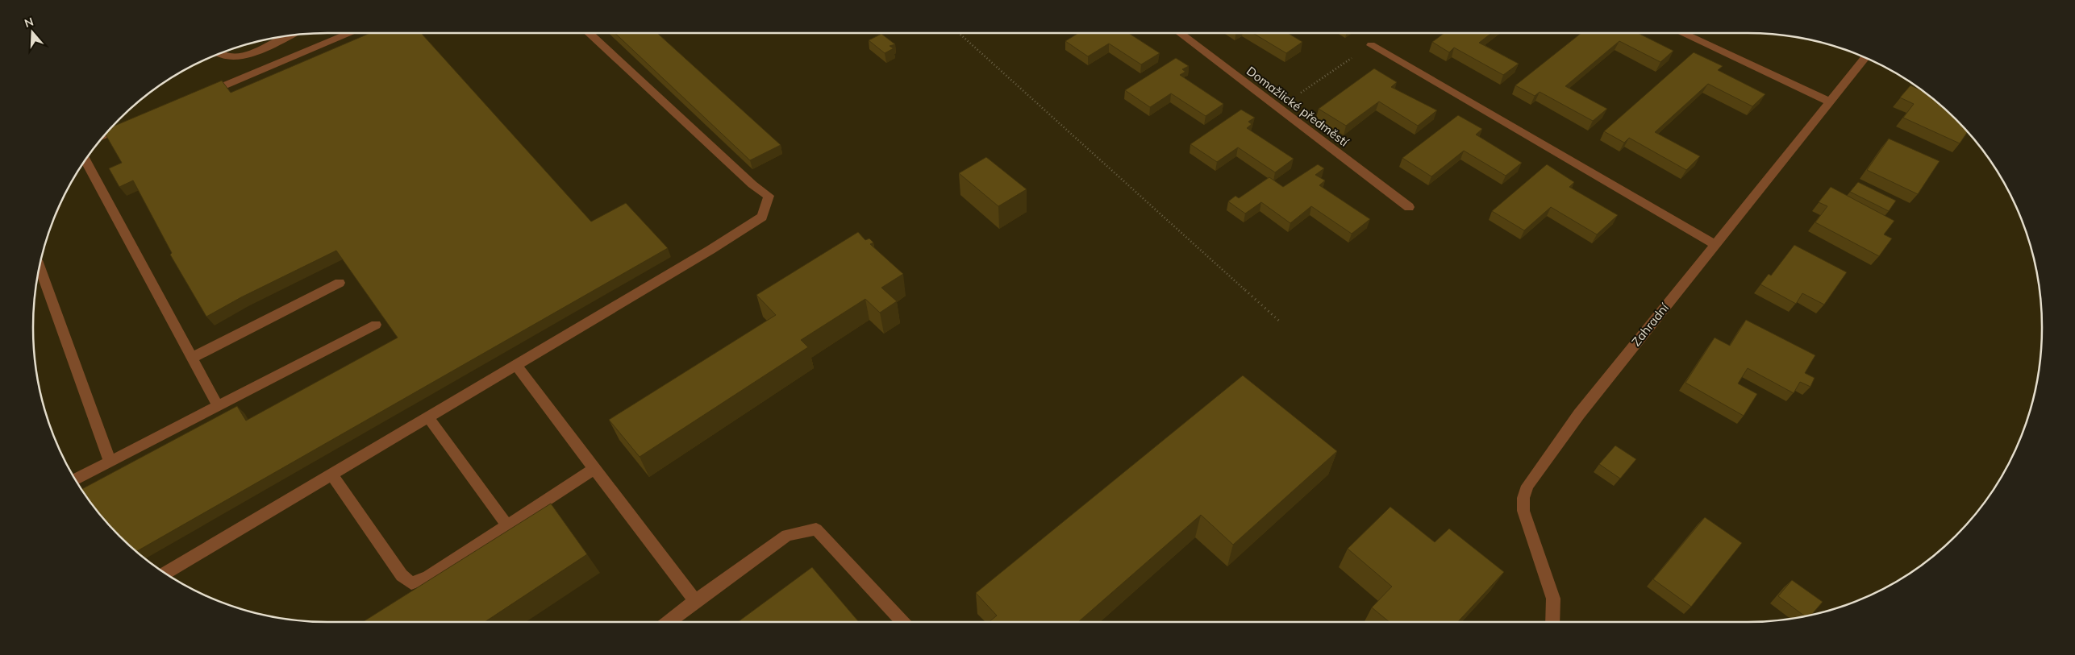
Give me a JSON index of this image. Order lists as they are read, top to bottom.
{
  "streets": {
    "street": ["Domažlické předměstí", "Zahradní"]
  },
  "north": "top"
}
